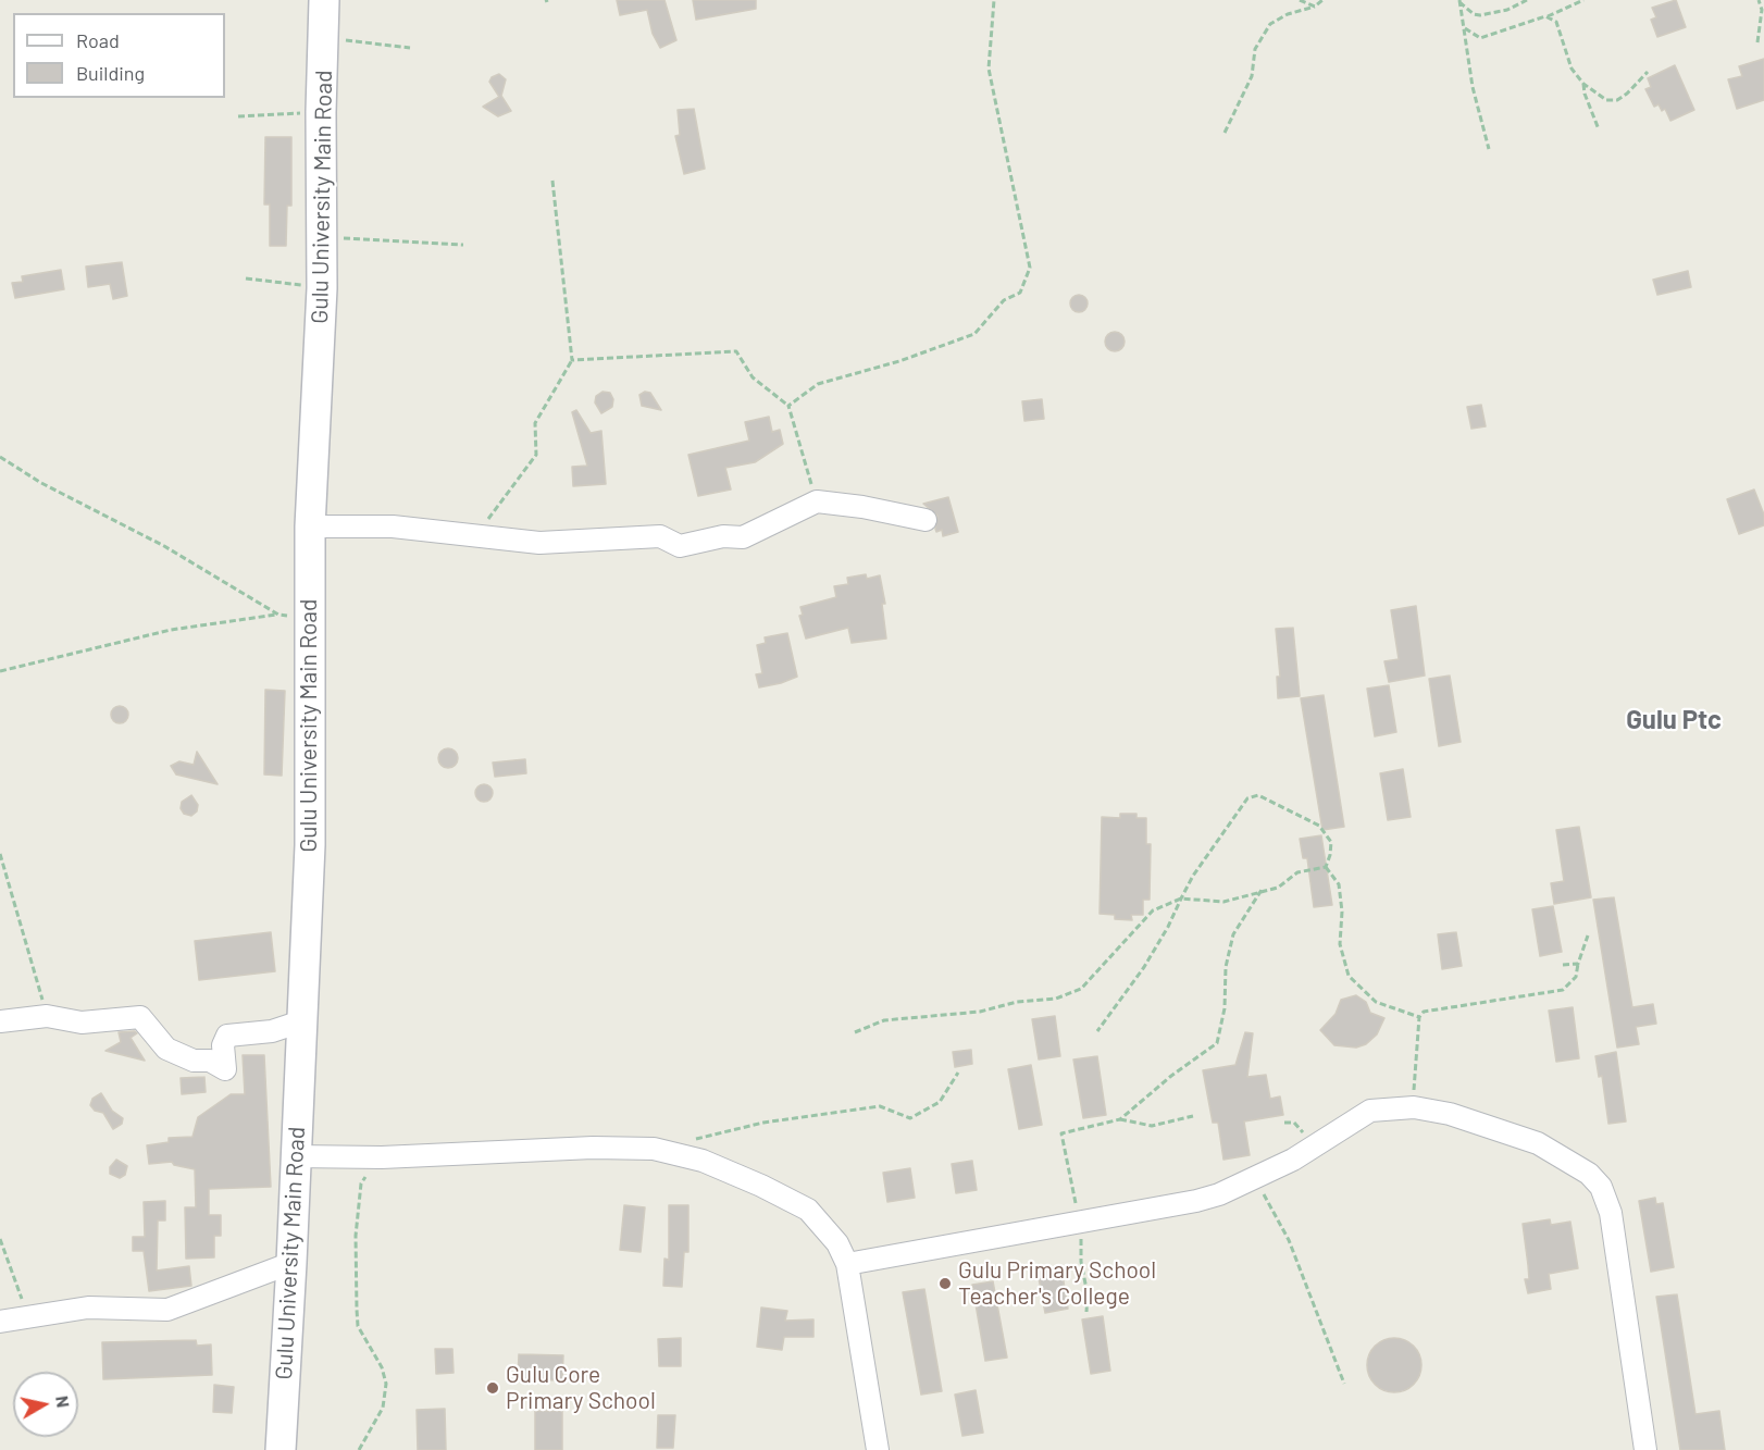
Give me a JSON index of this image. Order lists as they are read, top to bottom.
{
  "streets": {
    "street": ["Gulu University Main Road"]
  },
  "districts": ["Gulu Ptc"],
  "places": ["Gulu Primary School Teacher's College", "Gulu Core Primary School"],
  "legend": ["Road", "Building"],
  "north": "right"
}
